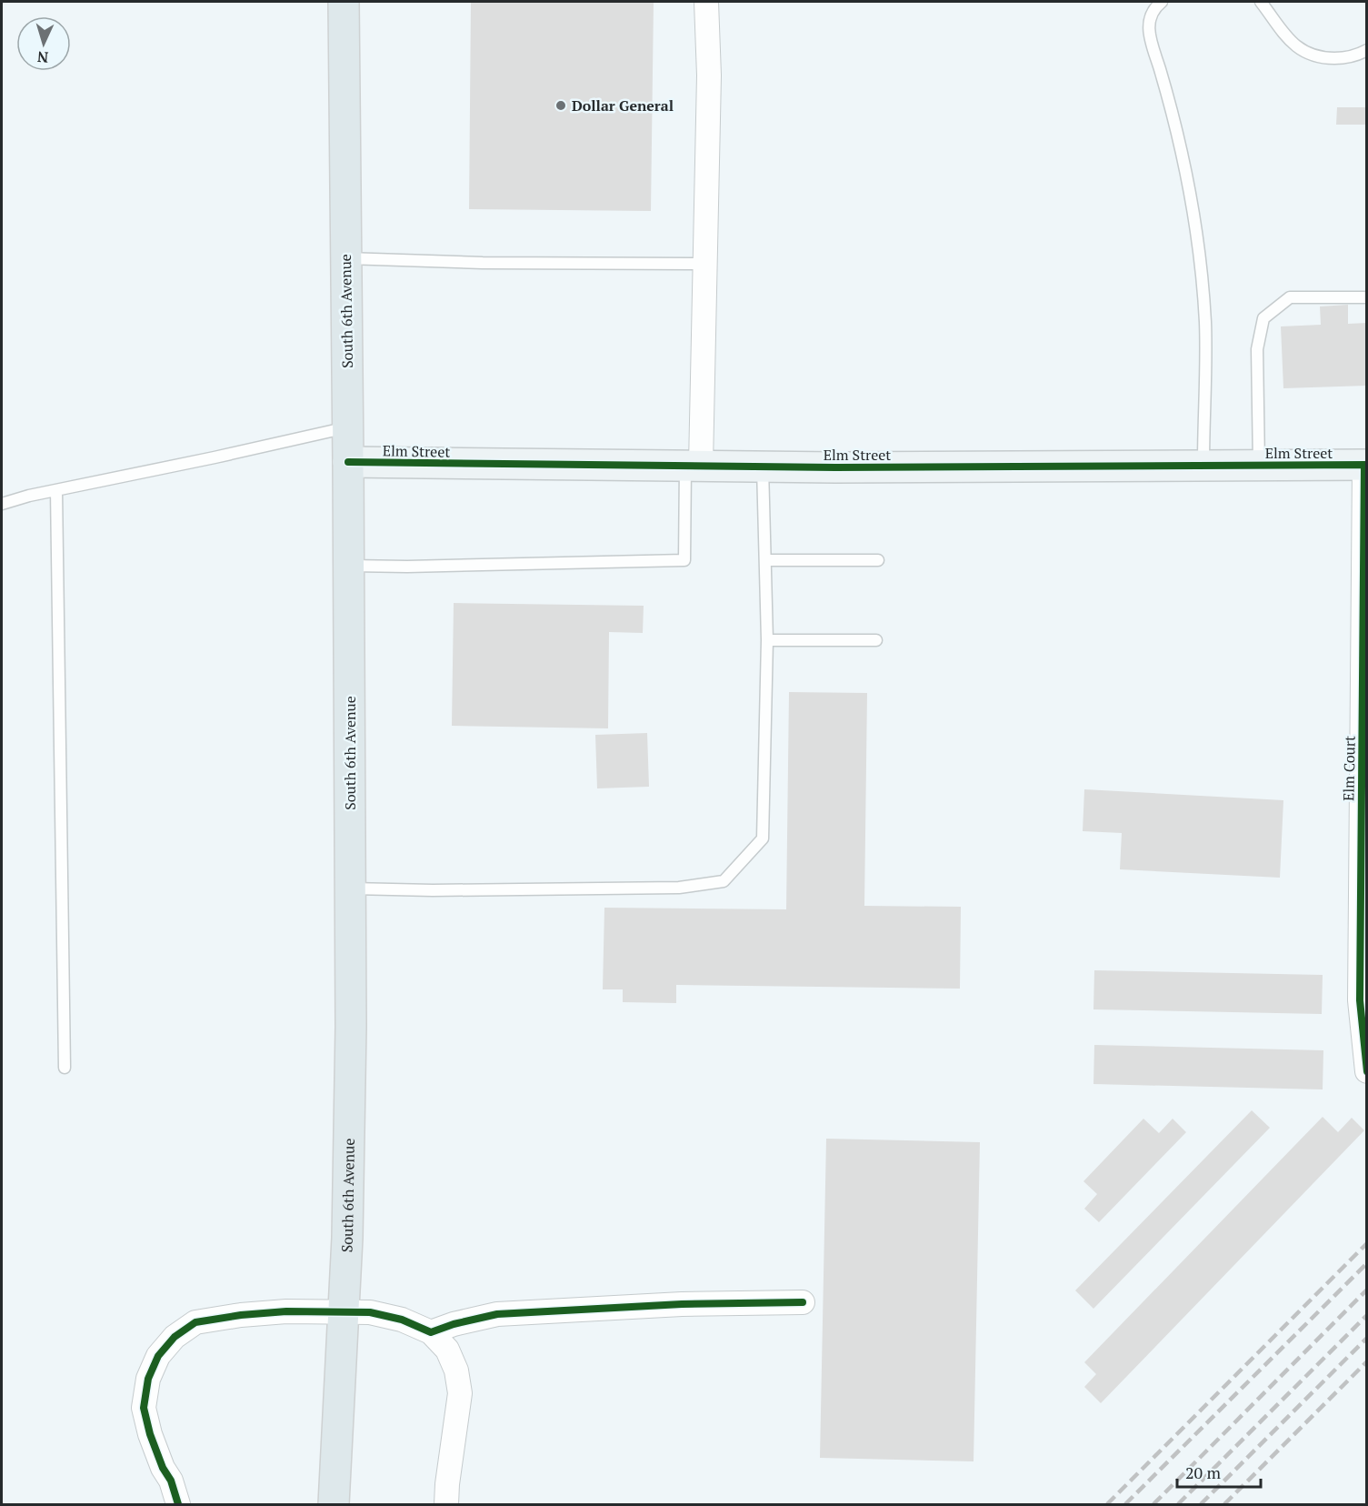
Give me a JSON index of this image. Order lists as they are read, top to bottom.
{
  "streets": {
    "main road": ["South 6th Avenue"],
    "street": ["Elm Street", "Elm Court"]
  },
  "crossings": [
    ["South 6th Avenue", "Elm Street"],
    ["Elm Street", "Elm Court"]
  ],
  "places": ["Dollar General"],
  "scale_bar": "20 m",
  "north": "bottom"
}
